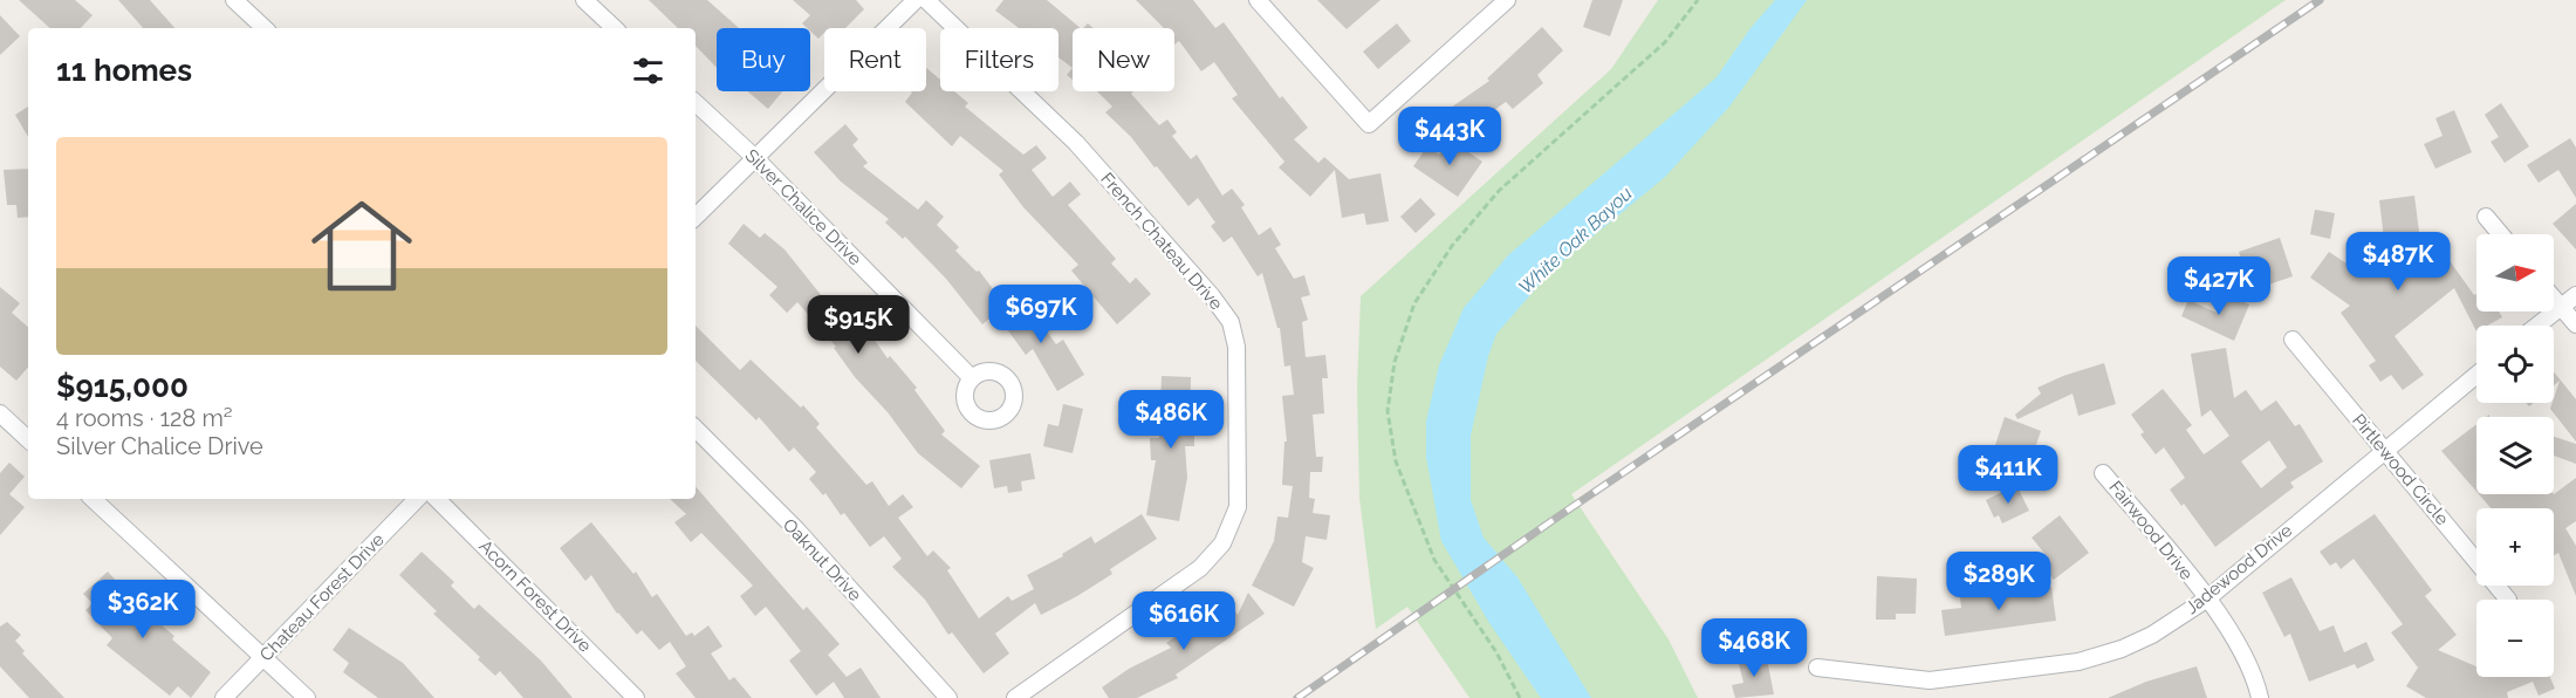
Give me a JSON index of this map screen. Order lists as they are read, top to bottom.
{
  "streets": {
    "street": [
      "Silver Chalice Drive",
      "French Chateau Drive",
      "Pirtlewood Circle",
      "Fairwood Drive",
      "Oaknut Drive",
      "Jadewood Drive",
      "Acorn Forest Drive",
      "Chateau Forest Drive"
    ]
  },
  "crossings": [
    ["Pirtlewood Circle", "Jadewood Drive"],
    ["Fairwood Drive", "Jadewood Drive"]
  ],
  "water": ["White Oak Bayou"],
  "north": "right",
  "page": {
    "chip": [
      "Buy",
      "Rent",
      "Filters",
      "New"
    ],
    "heading": "11 homes",
    "price": [
      "$443K",
      "$487K",
      "$427K",
      "$697K",
      "$915K",
      "$486K",
      "$411K",
      "$289K",
      "$362K",
      "$616K",
      "$468K"
    ],
    "list": [
      {
        "name": "$915,000",
        "note": "4 rooms · 128 m² · Silver Chalice Drive"
      }
    ],
    "map_buttons": ["+", "−"]
  }
}
